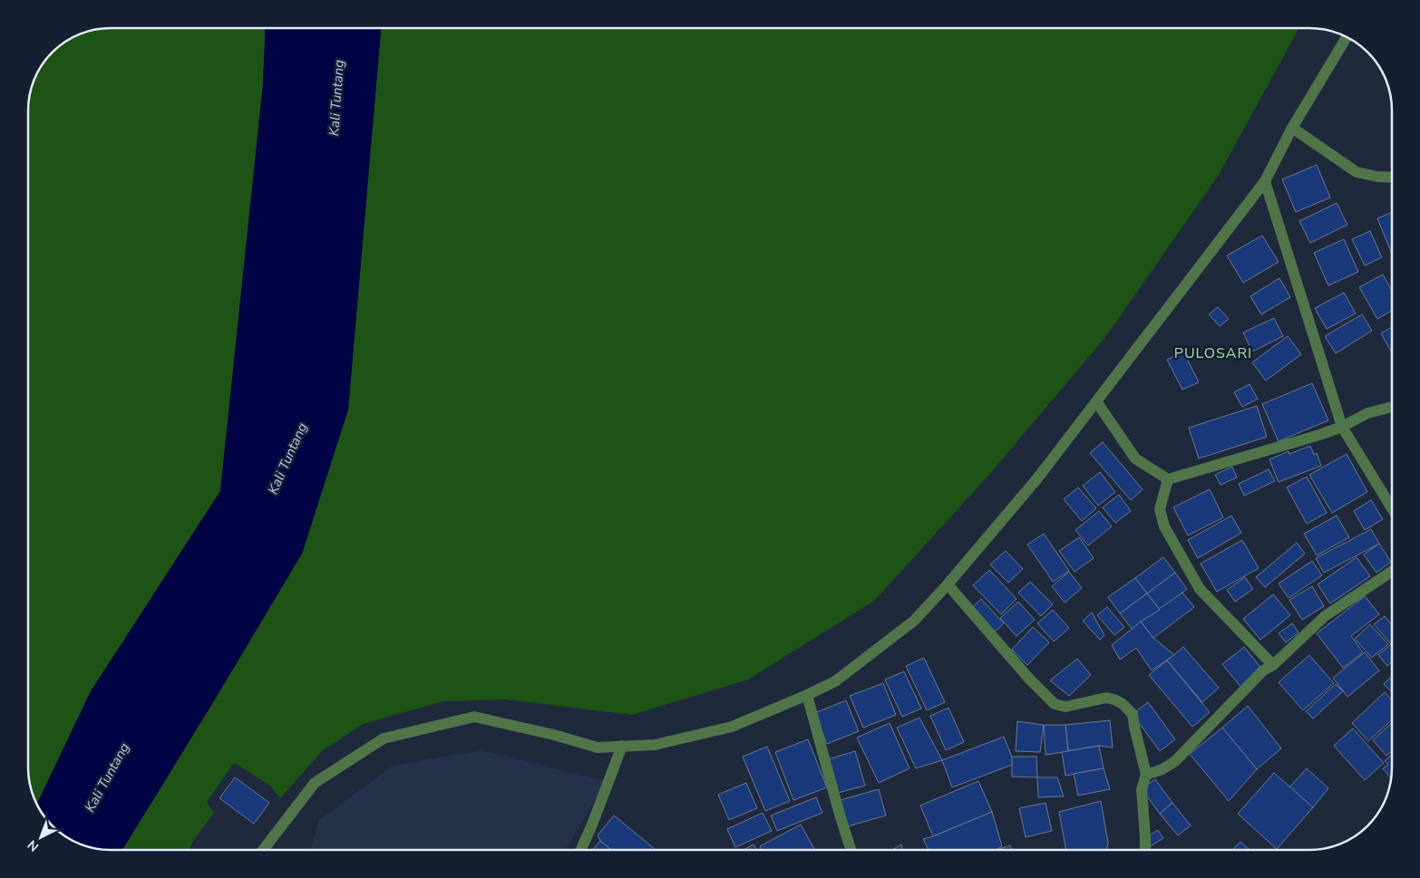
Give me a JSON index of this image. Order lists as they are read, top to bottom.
{
  "districts": ["PULOSARI"],
  "water": ["Kali Tuntang"],
  "north": "bottom left"
}
